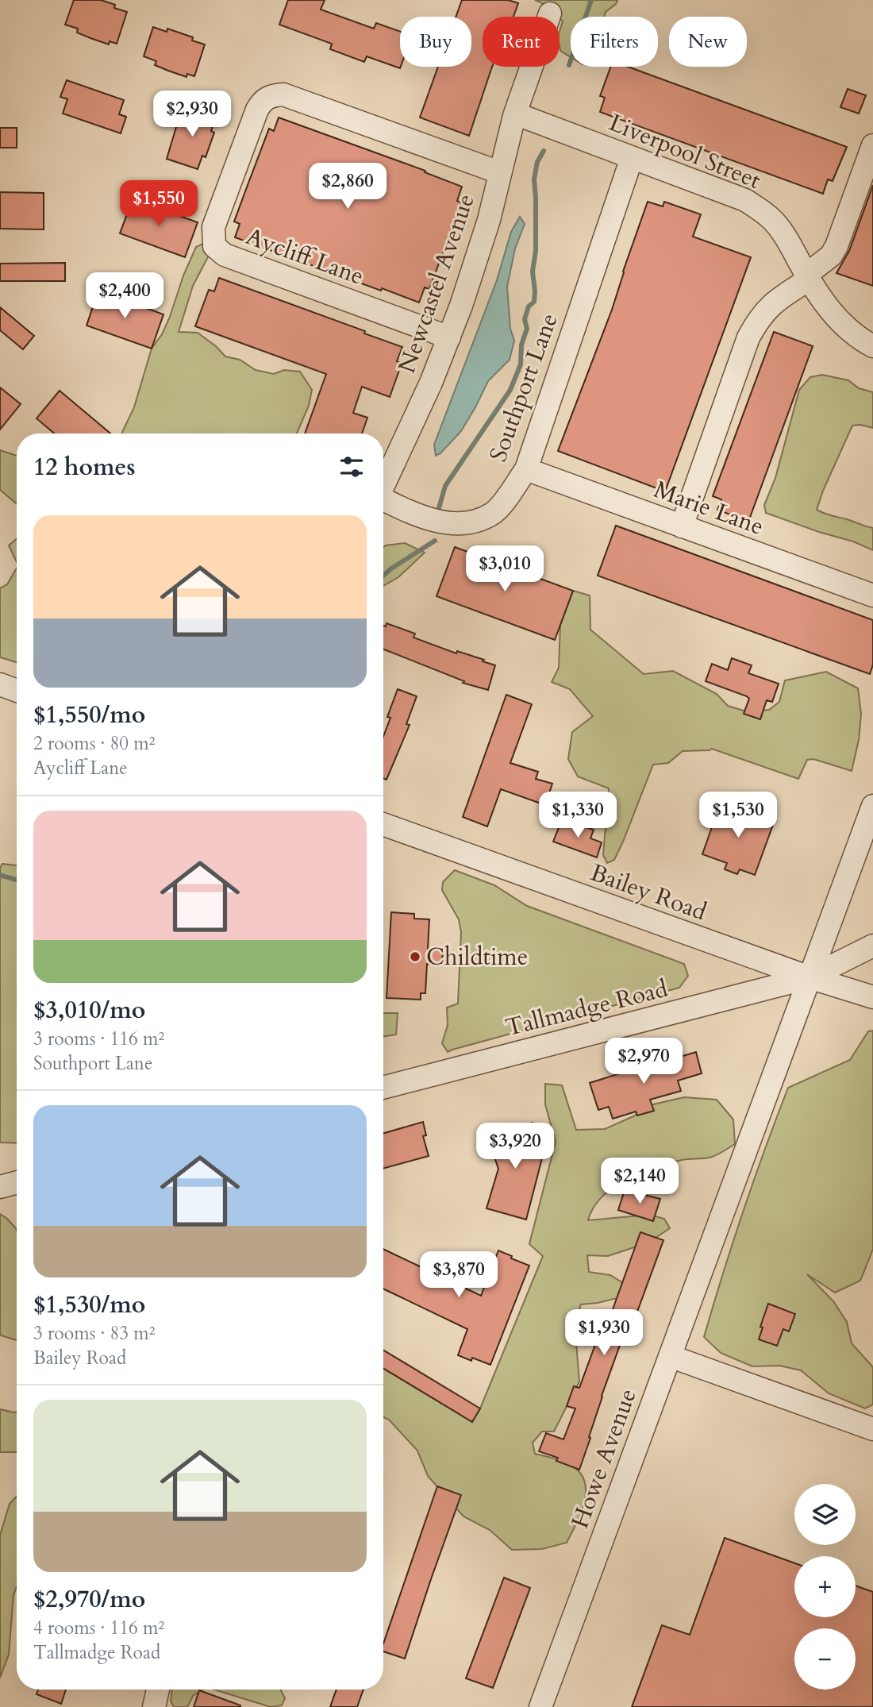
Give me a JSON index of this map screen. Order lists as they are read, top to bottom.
{
  "streets": {
    "street": [
      "Liverpool Street",
      "Aycliff Lane",
      "Newcastel Avenue",
      "Southport Lane",
      "Marie Lane",
      "Bailey Road",
      "Tallmadge Road",
      "Howe Avenue"
    ]
  },
  "crossings": [
    ["Liverpool Street", "Newcastel Avenue"],
    ["Liverpool Street", "Southport Lane"],
    ["Aycliff Lane", "Newcastel Avenue"],
    ["Southport Lane", "Marie Lane"],
    ["Bailey Road", "Tallmadge Road"],
    ["Bailey Road", "Howe Avenue"],
    ["Tallmadge Road", "Howe Avenue"]
  ],
  "places": ["Childtime"],
  "page": {
    "chip": [
      "Buy",
      "Rent",
      "Filters",
      "New"
    ],
    "price": [
      "$2,930",
      "$2,860",
      "$1,550",
      "$2,400",
      "$3,010",
      "$1,330",
      "$1,530",
      "$2,970",
      "$3,920",
      "$2,140",
      "$3,870",
      "$1,930"
    ],
    "heading": "12 homes",
    "list": [
      {
        "name": "$1,550/mo",
        "note": "2 rooms · 80 m² · Aycliff Lane"
      },
      {
        "name": "$3,010/mo",
        "note": "3 rooms · 116 m² · Southport Lane"
      },
      {
        "name": "$1,530/mo",
        "note": "3 rooms · 83 m² · Bailey Road"
      },
      {
        "name": "$2,970/mo",
        "note": "4 rooms · 116 m² · Tallmadge Road"
      }
    ],
    "map_buttons": ["+", "−"]
  }
}
